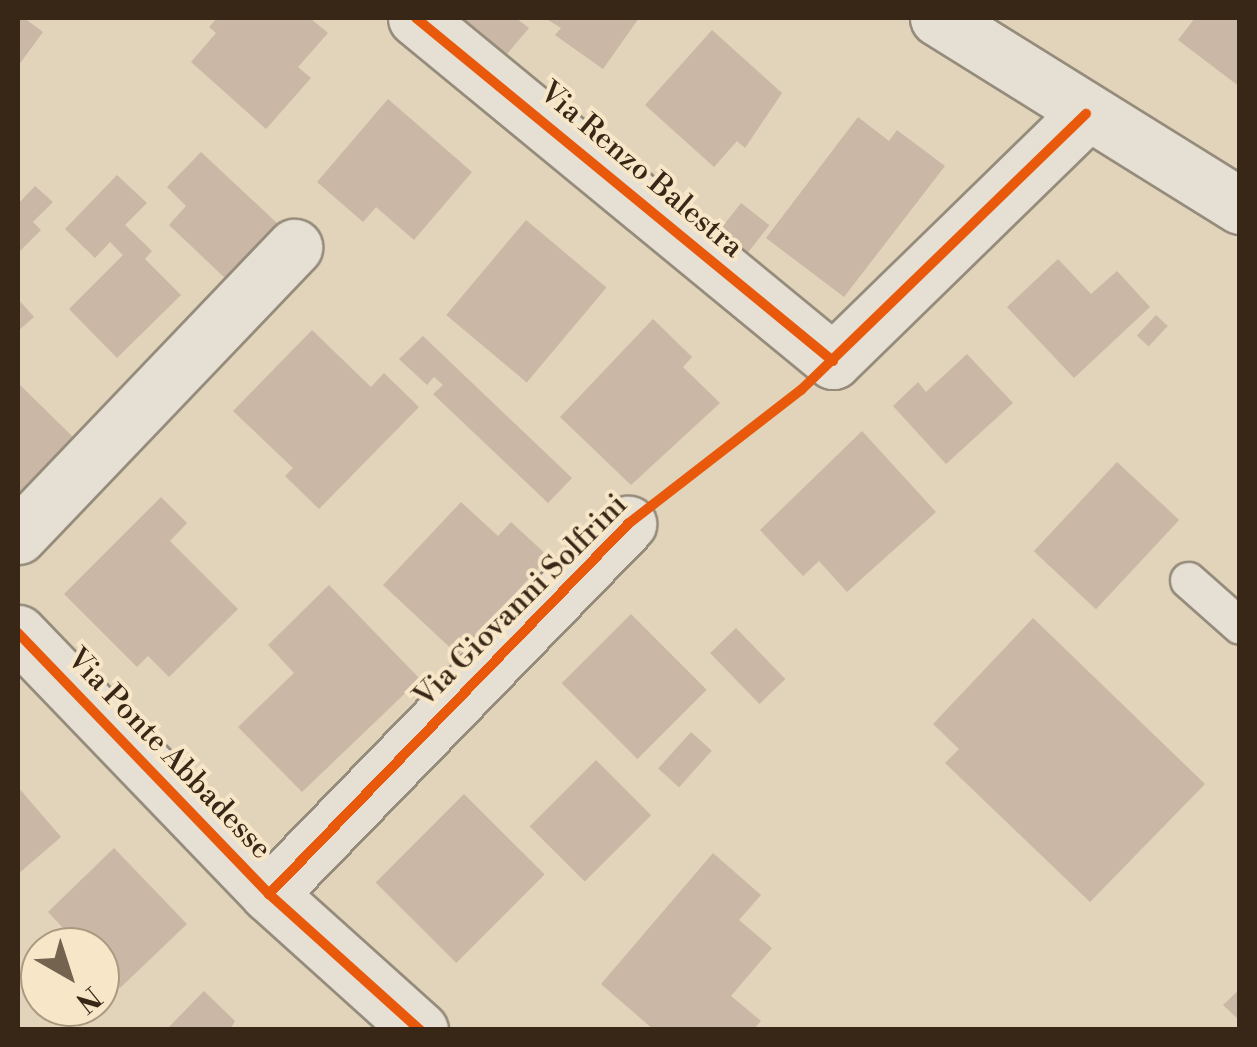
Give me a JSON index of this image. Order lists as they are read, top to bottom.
{
  "streets": {
    "street": ["Via Renzo Balestra", "Via Giovanni Solfrini", "Via Ponte Abbadesse"]
  },
  "crossings": [
    ["Via Giovanni Solfrini", "Via Ponte Abbadesse"]
  ],
  "north": "bottom right"
}
